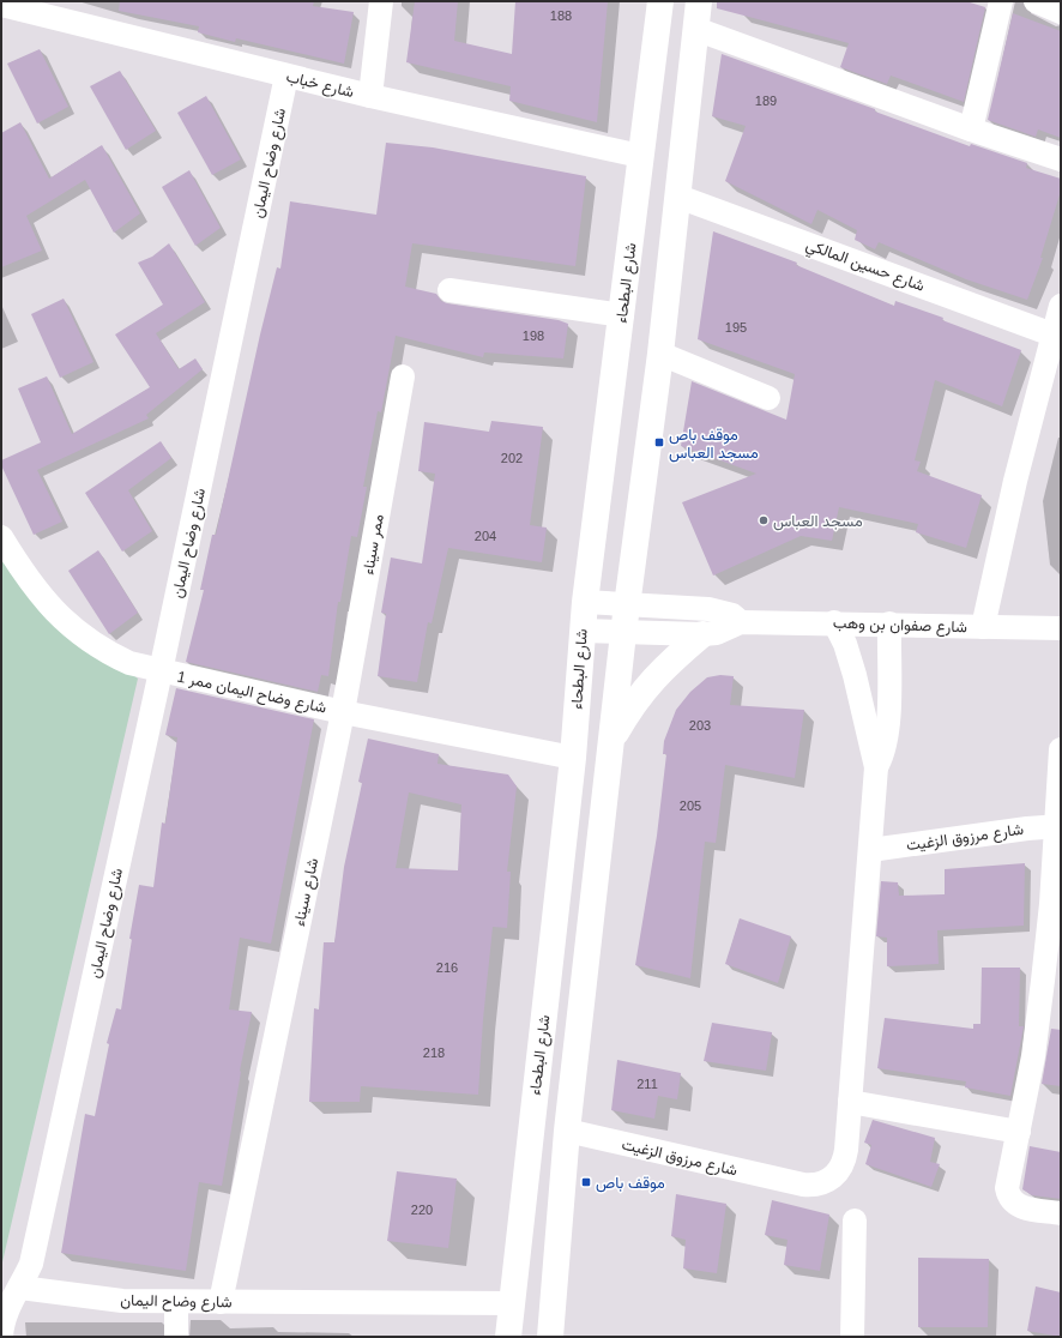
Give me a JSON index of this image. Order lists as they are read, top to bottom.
{
  "streets": {
    "street": [
      "شارع خباب",
      "شارع وضاح اليمان",
      "شارع حسين المالكي",
      "شارع البطحاء",
      "ممر سيناء",
      "شارع صفوان بن وهب",
      "شارع وضاح اليمان ممر 1",
      "شارع مرزوق الزغيت",
      "شارع سيناء"
    ]
  },
  "crossings": [
    ["شارع خباب", "شارع وضاح اليمان"],
    ["شارع خباب", "شارع البطحاء"],
    ["شارع وضاح اليمان", "شارع البطحاء"],
    ["شارع وضاح اليمان", "شارع وضاح اليمان ممر 1"],
    ["شارع وضاح اليمان", "شارع سيناء"],
    ["شارع البطحاء", "شارع صفوان بن وهب"],
    ["ممر سيناء", "شارع وضاح اليمان ممر 1"],
    ["ممر سيناء", "شارع سيناء"],
    ["شارع وضاح اليمان ممر 1", "شارع سيناء"]
  ],
  "places": {
    "transit": ["موقف باص مسجد العباس", "موقف باص"],
    "other": ["مسجد العباس"]
  },
  "house_numbers": [
    "188",
    "189",
    "195",
    "198",
    "202",
    "204",
    "203",
    "205",
    "216",
    "218",
    "211",
    "220"
  ]
}
